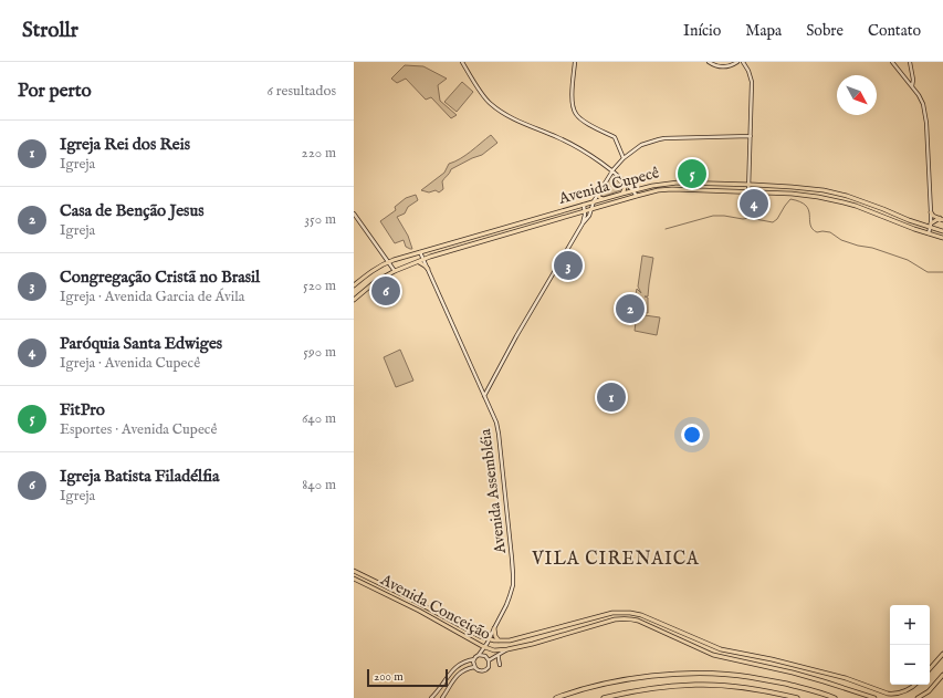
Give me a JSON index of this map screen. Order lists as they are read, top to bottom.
{
  "streets": {
    "main road": ["Avenida Cupecê", "Avenida Conceição"],
    "street": ["Avenida Assembléia"]
  },
  "crossings": [
    ["Avenida Cupecê", "Avenida Assembléia"],
    ["Avenida Assembléia", "Avenida Conceição"]
  ],
  "districts": ["VILA CIRENAICA"],
  "scale_bar": "200 m",
  "north": "bottom right",
  "page": {
    "header": "Strollr",
    "nav": [
      "Início",
      "Mapa",
      "Sobre",
      "Contato"
    ],
    "heading": ["Por perto", "6 resultados"],
    "list": [
      {
        "mark": "1",
        "name": "Igreja Rei dos Reis",
        "note": "Igreja",
        "value": "220 m"
      },
      {
        "mark": "2",
        "name": "Casa de Benção Jesus",
        "note": "Igreja",
        "value": "350 m"
      },
      {
        "mark": "3",
        "name": "Congregação Cristã no Brasil",
        "note": "Igreja · Avenida Garcia de Ávila",
        "value": "520 m"
      },
      {
        "mark": "4",
        "name": "Paróquia Santa Edwiges",
        "note": "Igreja · Avenida Cupecê",
        "value": "590 m"
      },
      {
        "mark": "5",
        "name": "FitPro",
        "note": "Esportes · Avenida Cupecê",
        "value": "640 m"
      },
      {
        "mark": "6",
        "name": "Igreja Batista Filadélfia",
        "note": "Igreja",
        "value": "840 m"
      }
    ],
    "pins": [
      "5",
      "4",
      "3",
      "6",
      "2",
      "1"
    ],
    "map_buttons": ["+", "−"],
    "scale": "200 m"
  }
}
